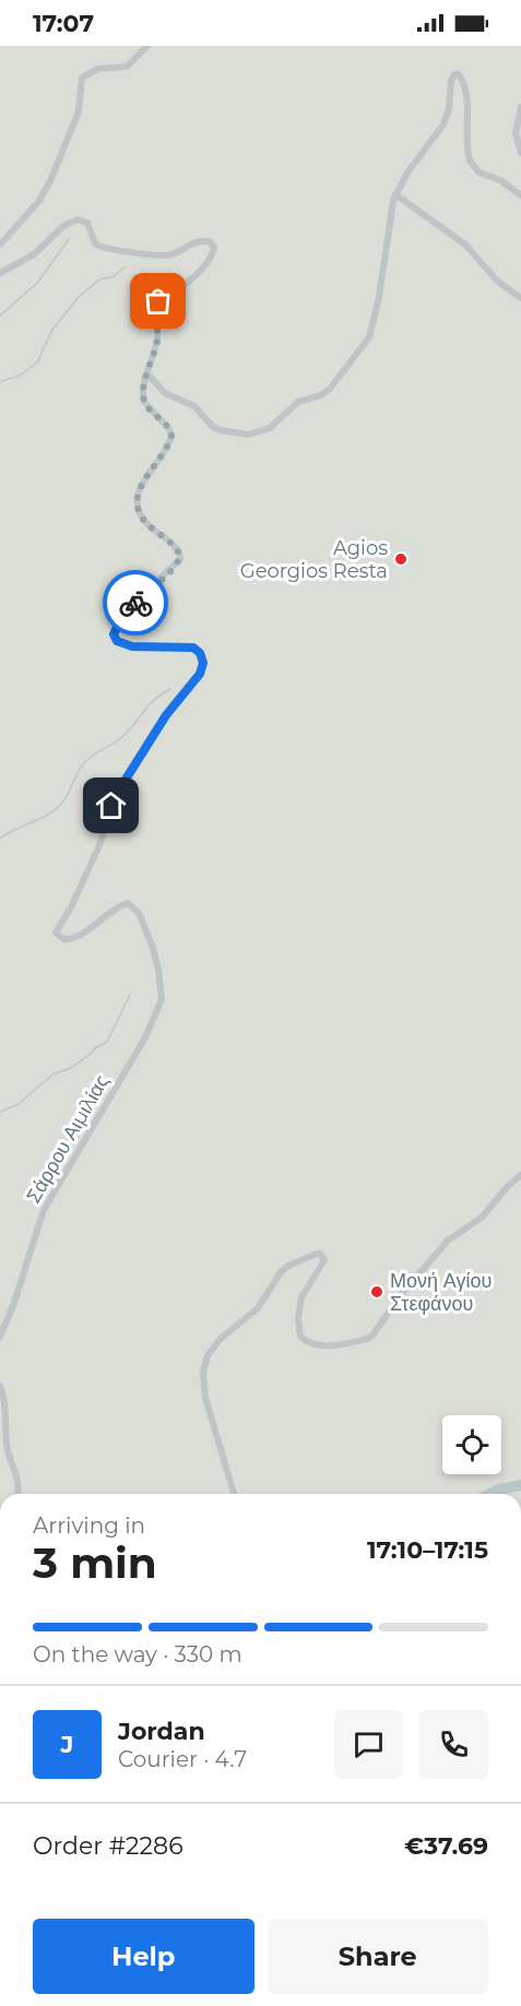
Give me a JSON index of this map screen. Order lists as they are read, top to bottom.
{
  "streets": {
    "street": ["Σάρρου Αιμιλίας"]
  },
  "places": ["Agios Georgios Resta", "Μονή Αγίου Στεφάνου"],
  "page": {
    "status": "17:07",
    "heading": ["3 min", "Arriving in", "17:10–17:15"],
    "panel": [
      "Jordan",
      "Courier · 4.7",
      "Order #2286",
      "€37.69"
    ],
    "bar": "On the way · 330 m",
    "round": "J",
    "buttons": ["Help", "Share"]
  }
}
